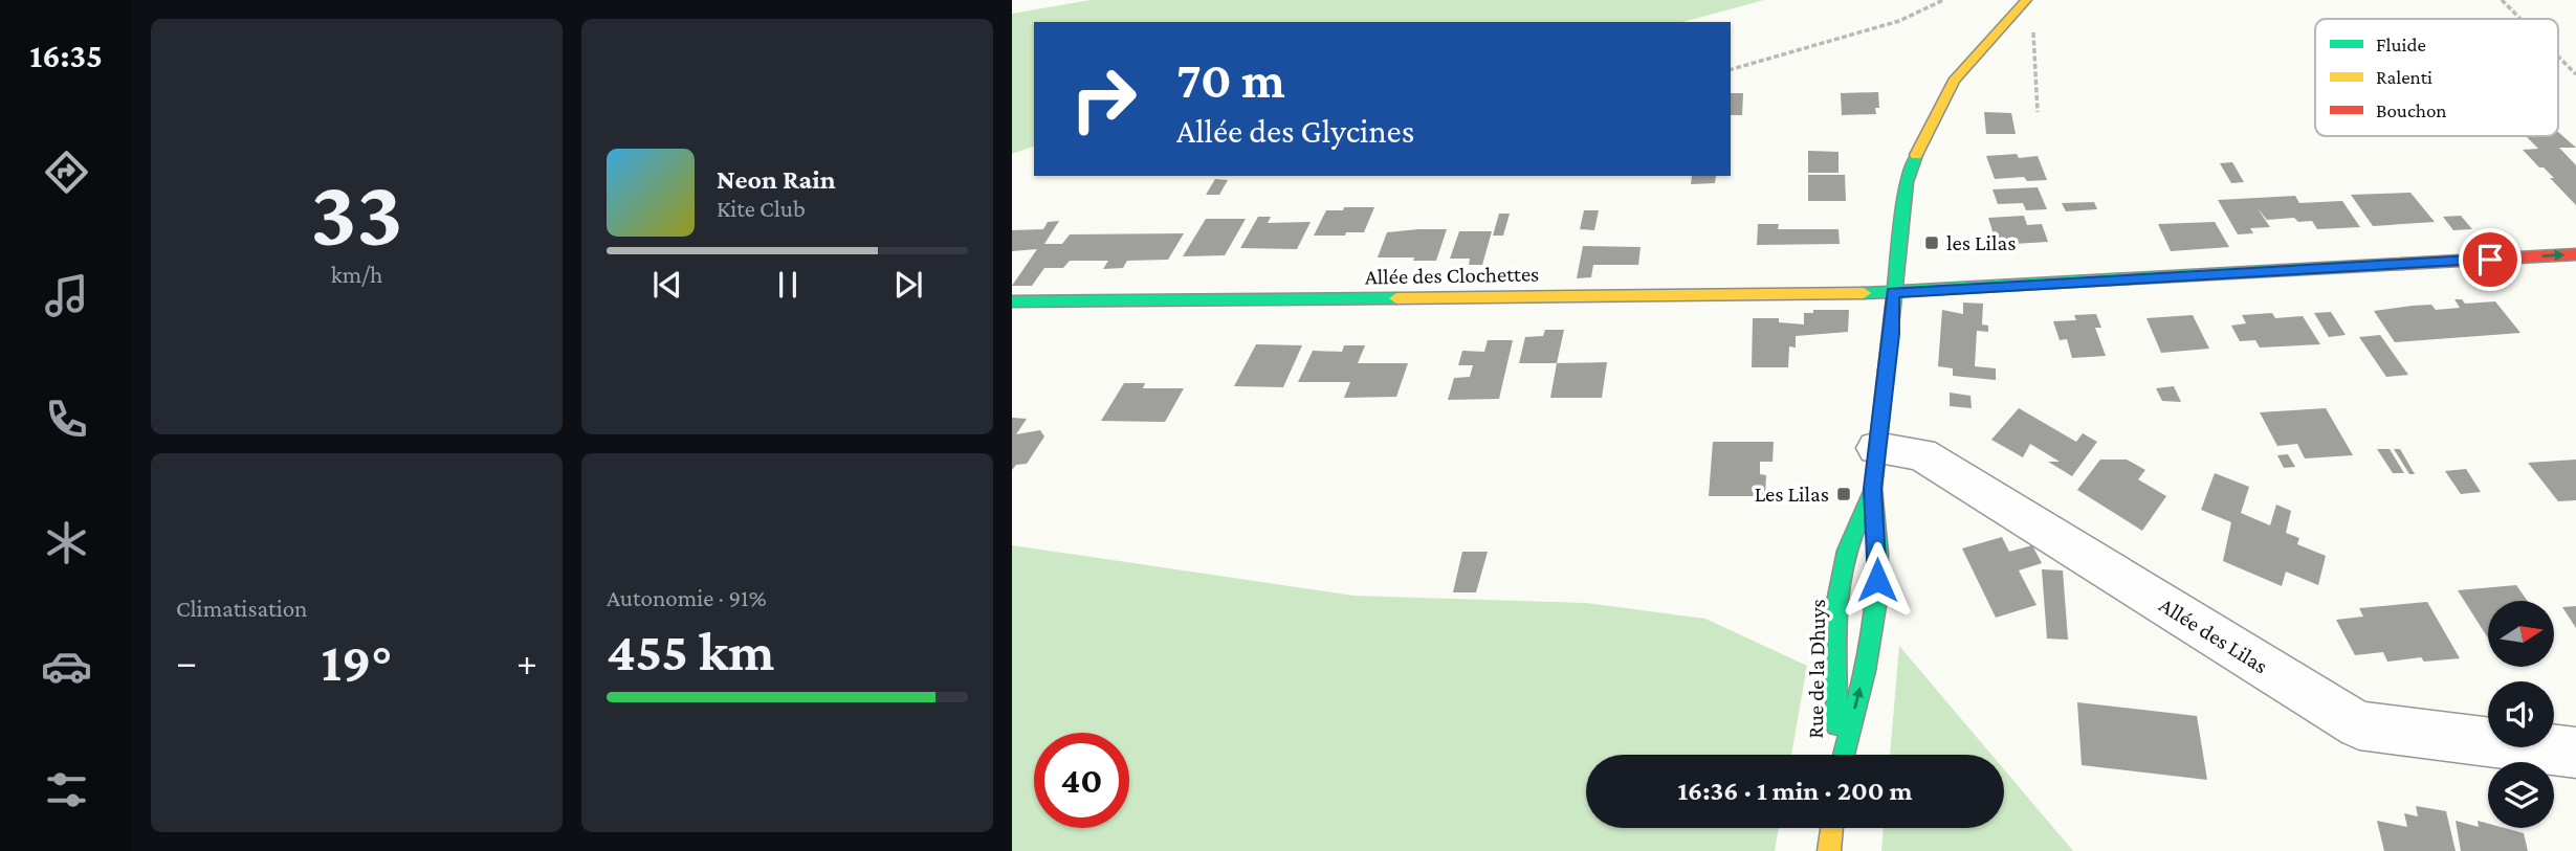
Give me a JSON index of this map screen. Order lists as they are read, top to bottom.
{
  "streets": {
    "street": ["Allée des Clochettes", "Allée des Lilas", "Rue de la Dhuys"]
  },
  "crossings": [
    ["Allée des Clochettes", "Rue de la Dhuys"],
    ["Allée des Lilas", "Rue de la Dhuys"]
  ],
  "one_way": ["Allée des Clochettes"],
  "places": {
    "transit": ["les Lilas", "Les Lilas"]
  },
  "legend": ["Fluide", "Ralenti", "Bouchon"],
  "north": "right",
  "page": {
    "tabs": "16:35",
    "tile": [
      ["33", "km/h"],
      "Climatisation",
      ["Autonomie · 91%", "455 km"]
    ],
    "turn": ["70 m", "Allée des Glycines"],
    "song": ["Neon Rain", "Kite Club"],
    "heat": ["−", "19°", "+"],
    "limit": "40",
    "trip": "16:36 · 1 min · 200 m"
  }
}
